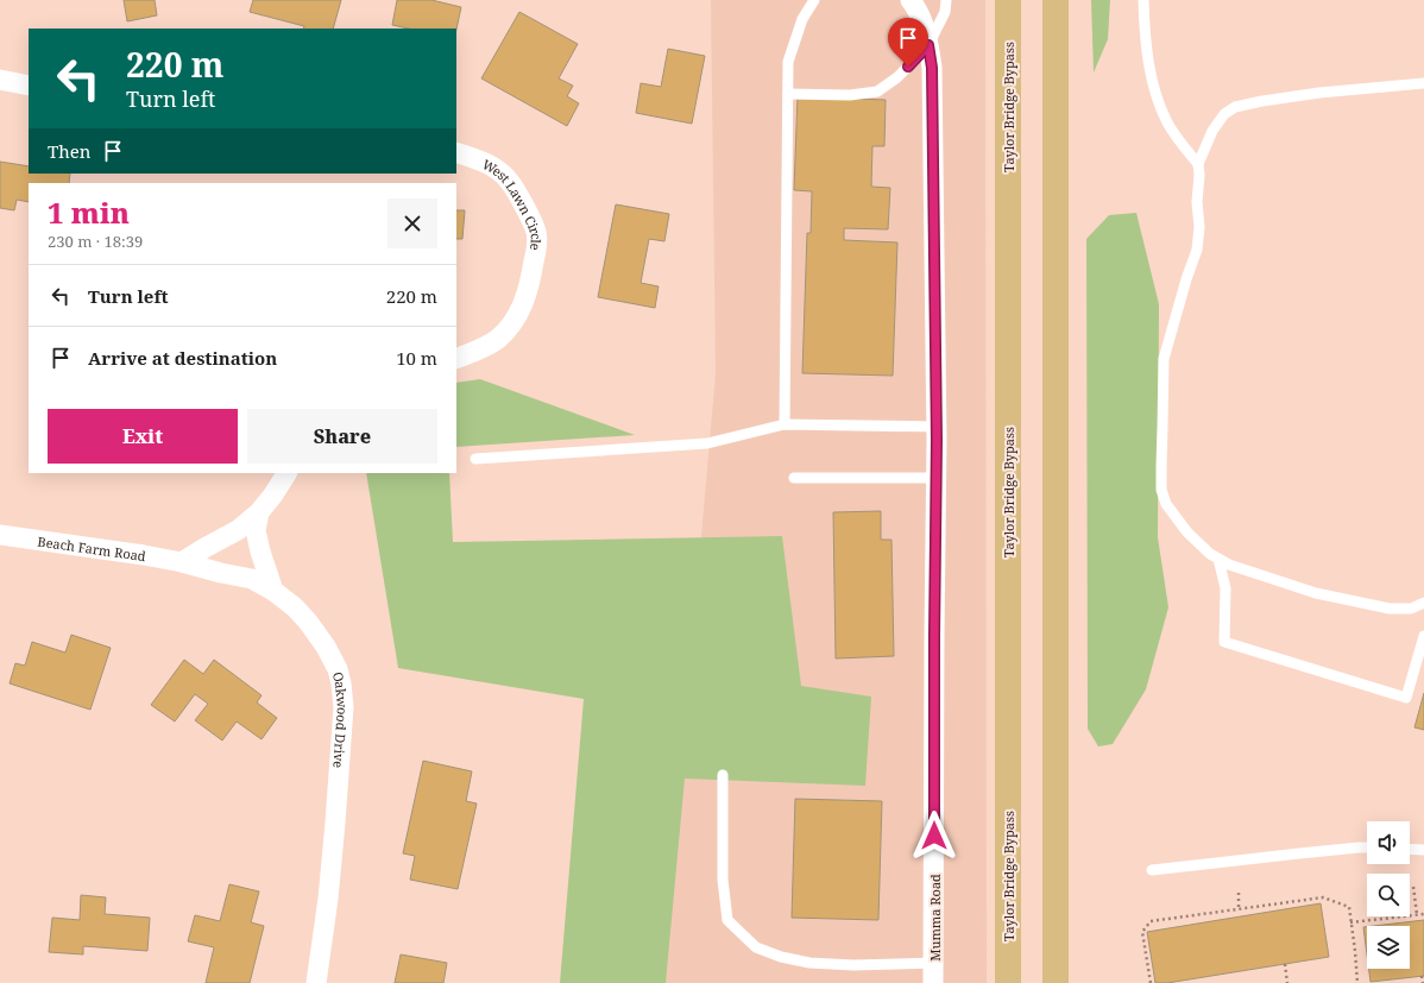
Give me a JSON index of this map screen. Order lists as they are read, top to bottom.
{
  "streets": {
    "main road": ["Taylor Bridge Bypass"],
    "street": [
      "West Lawn Circle",
      "Beach Farm Road",
      "Oakwood Drive",
      "Mumma Road"
    ]
  },
  "crossings": [
    ["Beach Farm Road", "Oakwood Drive"]
  ],
  "page": {
    "turn": ["220 m", "Turn left"],
    "then": "Then",
    "heading": ["1 min", "230 m · 18:39"],
    "list": [
      {
        "name": "Turn left",
        "value": "220 m"
      },
      {
        "name": "Arrive at destination",
        "value": "10 m"
      }
    ],
    "buttons": ["Exit", "Share"]
  }
}
